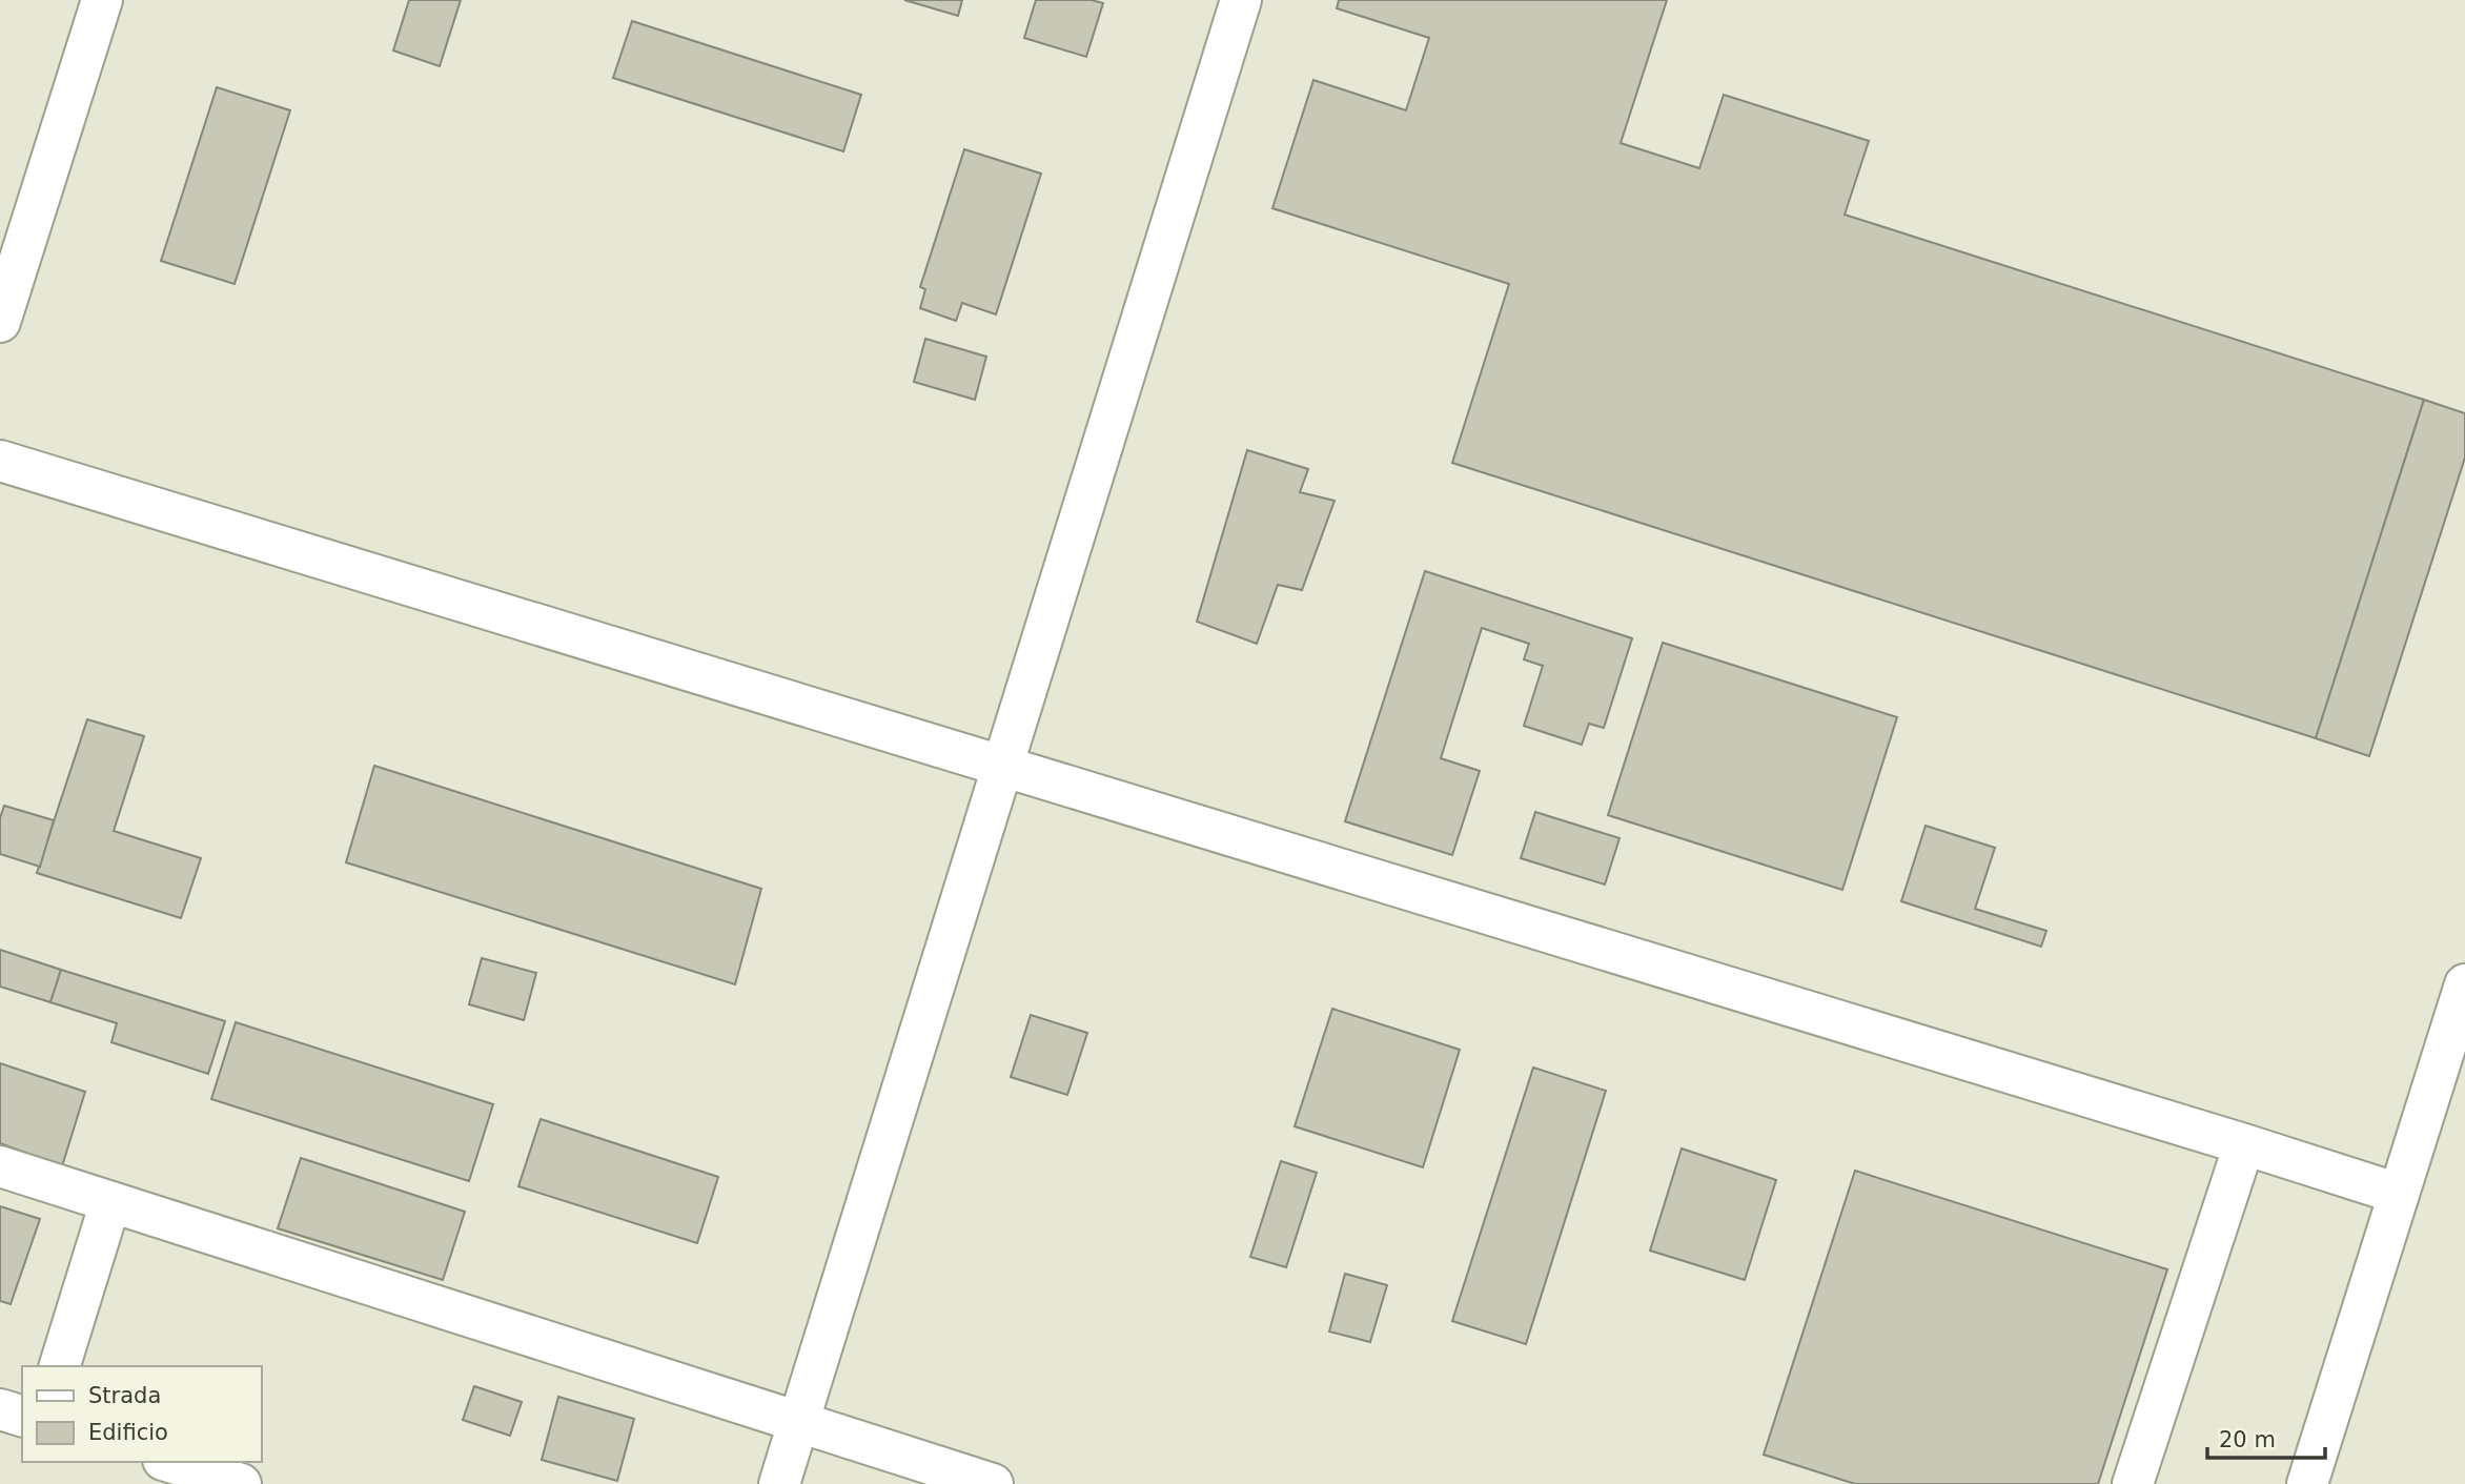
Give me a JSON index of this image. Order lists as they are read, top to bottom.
{
  "legend": ["Strada", "Edificio"],
  "scale_bar": "20 m"
}
